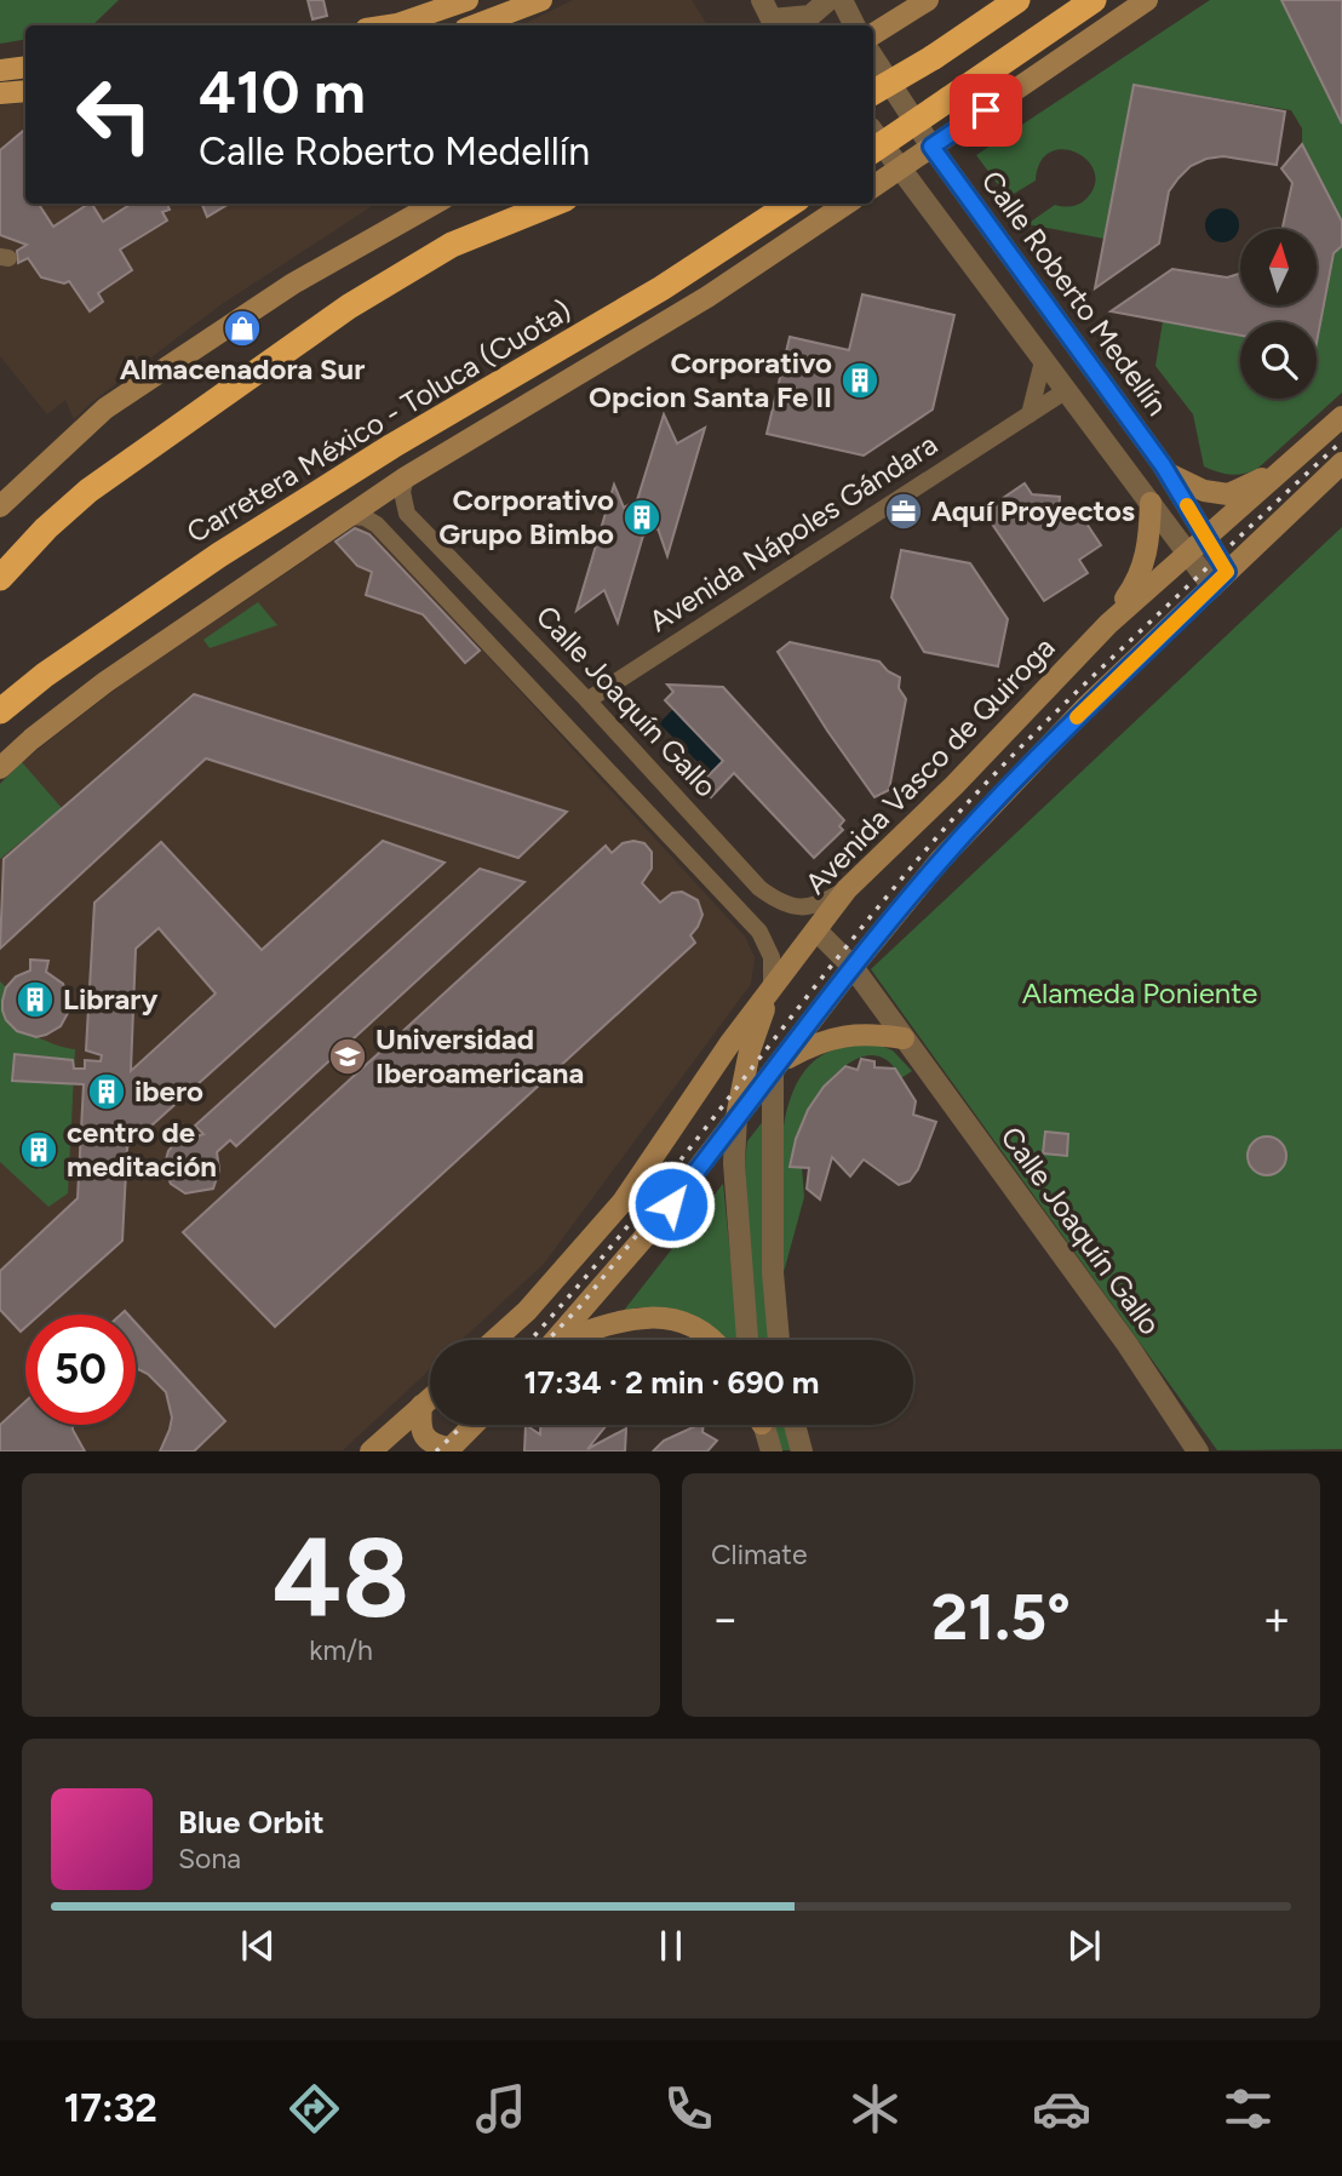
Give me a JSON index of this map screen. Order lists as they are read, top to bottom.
{
  "streets": {
    "highway": ["Carretera México - Toluca (Cuota)"],
    "main road": ["Avenida Vasco de Quiroga"],
    "street": ["Calle Roberto Medellín", "Avenida Nápoles Gándara", "Calle Joaquín Gallo"]
  },
  "crossings": [
    ["Calle Roberto Medellín", "Avenida Vasco de Quiroga"],
    ["Avenida Nápoles Gándara", "Calle Joaquín Gallo"],
    ["Calle Joaquín Gallo", "Avenida Vasco de Quiroga"]
  ],
  "parks": ["Alameda Poniente"],
  "places": {
    "shop": ["Almacenadora Sur"],
    "building": [
      "Corporativo Opcion Santa Fe II",
      "Corporativo Grupo Bimbo",
      "Library",
      "ibero",
      "centro de meditación"
    ],
    "office": ["Aquí Proyectos"],
    "school or university": ["Universidad Iberoamericana"]
  },
  "north": "top",
  "page": {
    "turn": ["410 m", "Calle Roberto Medellín"],
    "limit": "50",
    "trip": "17:34 · 2 min · 690 m",
    "tile": [
      ["48", "km/h"],
      "Climate"
    ],
    "heat": ["−", "21.5°", "+"],
    "song": ["Blue Orbit", "Sona"],
    "tabs": "17:32"
  }
}
